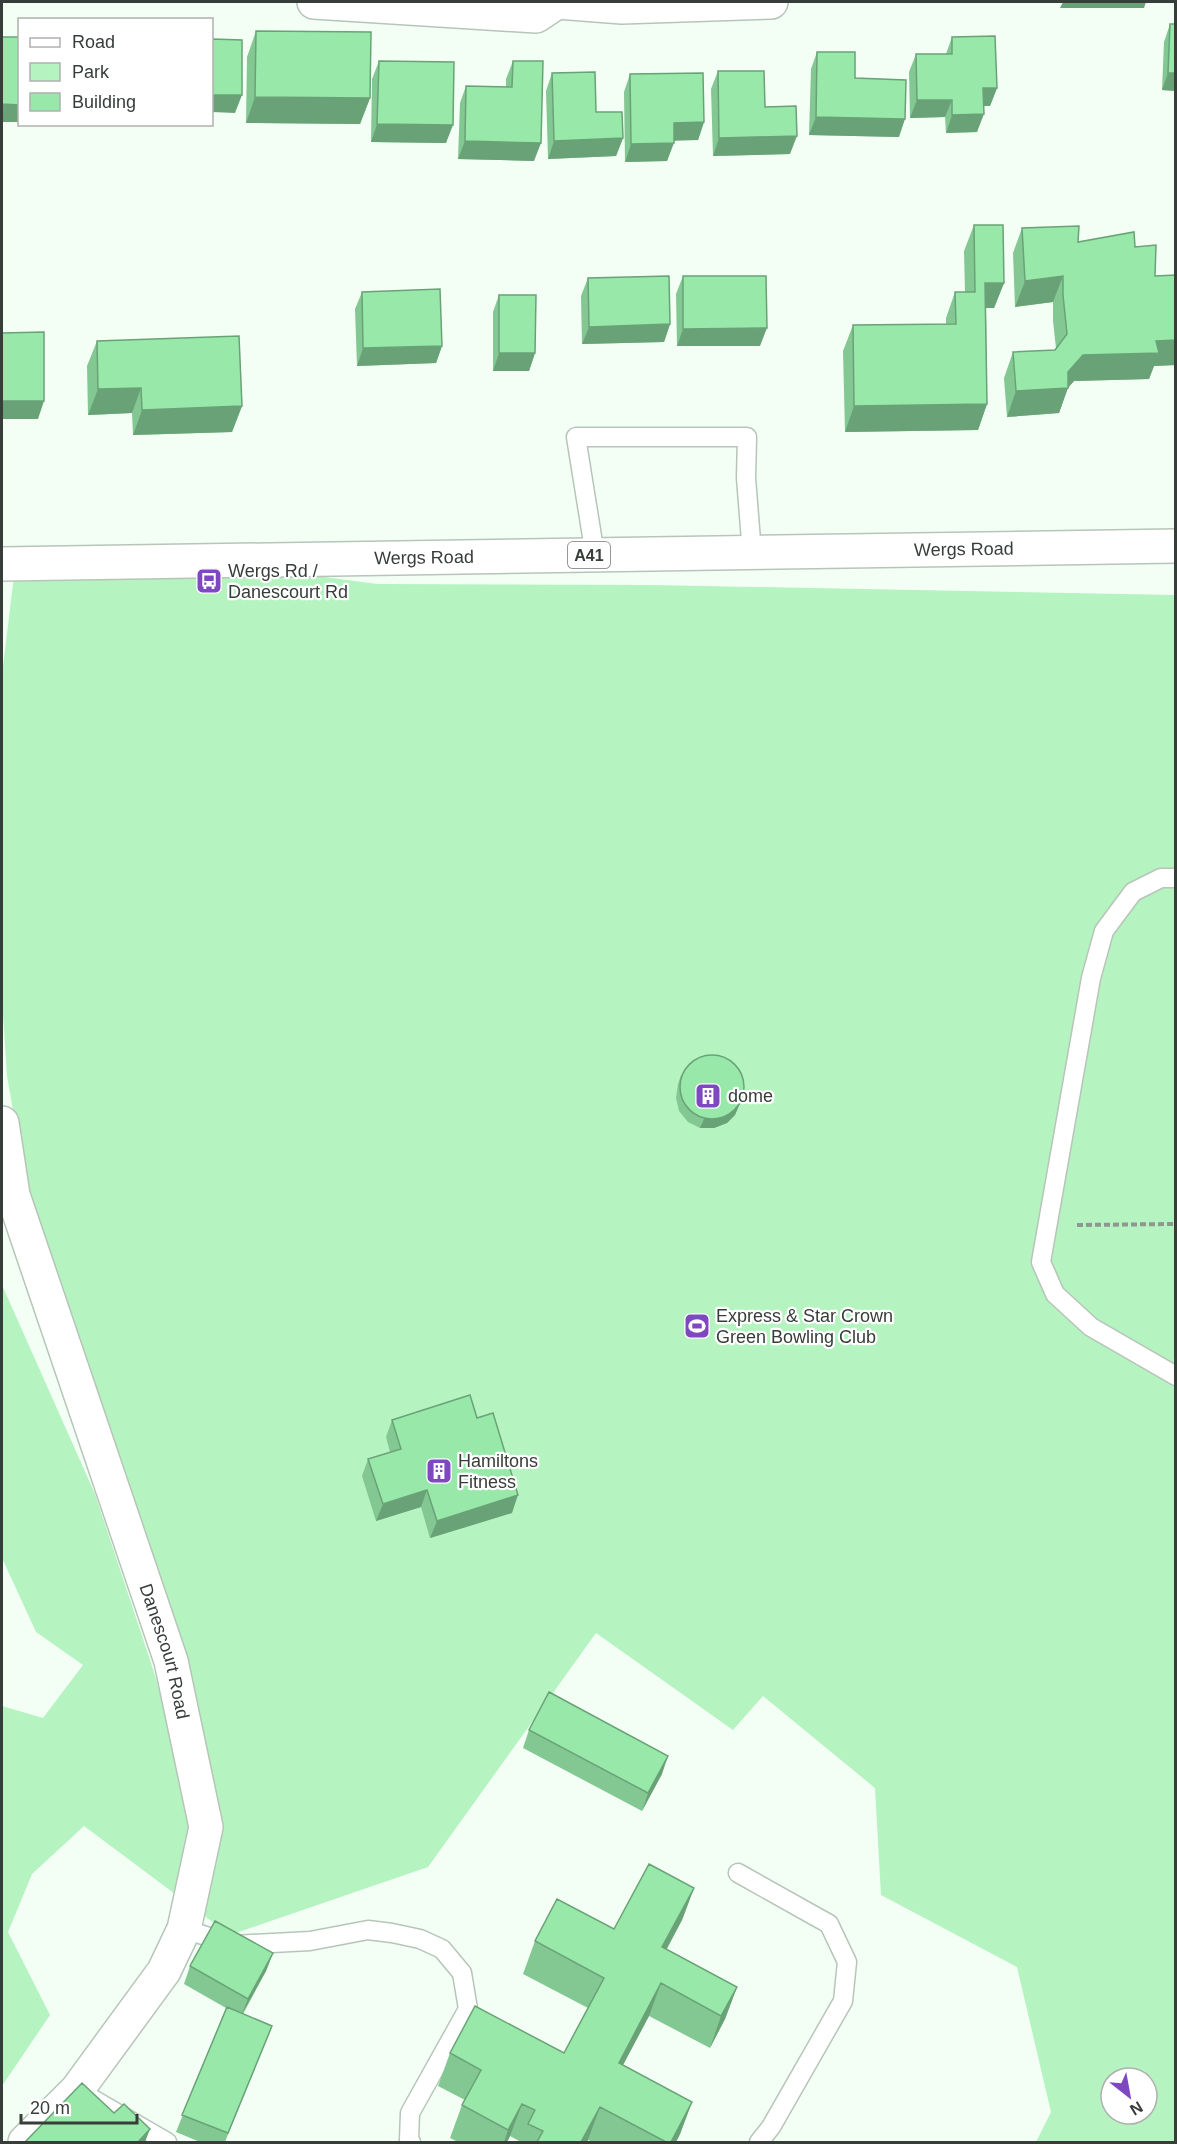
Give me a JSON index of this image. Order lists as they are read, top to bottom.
{
  "streets": {
    "main road": ["Wergs Road", "A41", "Danescourt Road"]
  },
  "places": {
    "bus stop": ["Wergs Rd / Danescourt Rd"],
    "building": ["dome", "Hamiltons Fitness"],
    "sports": ["Express & Star Crown Green Bowling Club"]
  },
  "legend": ["Road", "Park", "Building"],
  "scale_bar": "20 m",
  "north": "bottom right"
}
